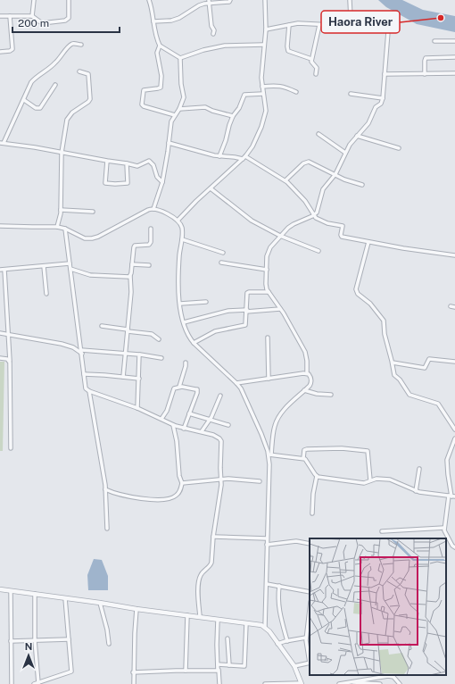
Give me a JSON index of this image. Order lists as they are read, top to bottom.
{
  "places": ["Haora River"],
  "scale_bar": "200 m",
  "north": "top"
}
